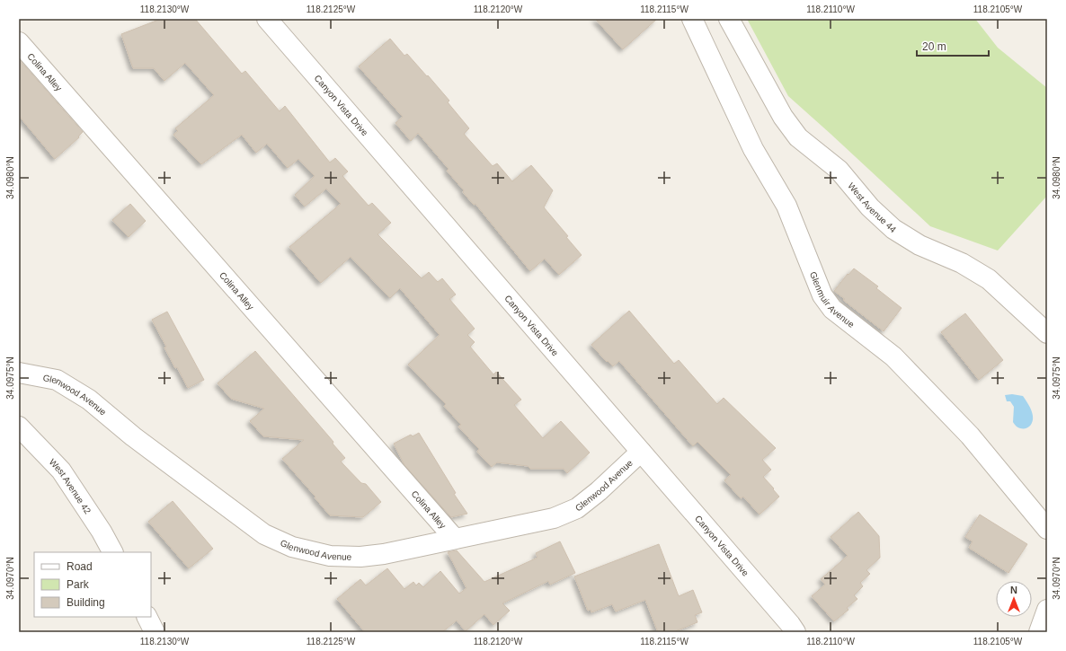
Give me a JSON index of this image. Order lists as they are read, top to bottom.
{
  "streets": {
    "street": [
      "Colina Alley",
      "Canyon Vista Drive",
      "West Avenue 44",
      "Glenmuir Avenue",
      "Glenwood Avenue",
      "West Avenue 42"
    ]
  },
  "crossings": [
    ["Colina Alley", "Glenwood Avenue"],
    ["Canyon Vista Drive", "Glenwood Avenue"]
  ],
  "legend": ["Road", "Park", "Building"],
  "scale_bar": "20 m",
  "north": "top",
  "coordinates": [
    "118.2130°W",
    "118.2125°W",
    "118.2120°W",
    "118.2115°W",
    "118.2110°W",
    "118.2105°W",
    "34.0980°N",
    "34.0975°N",
    "34.0970°N"
  ]
}
